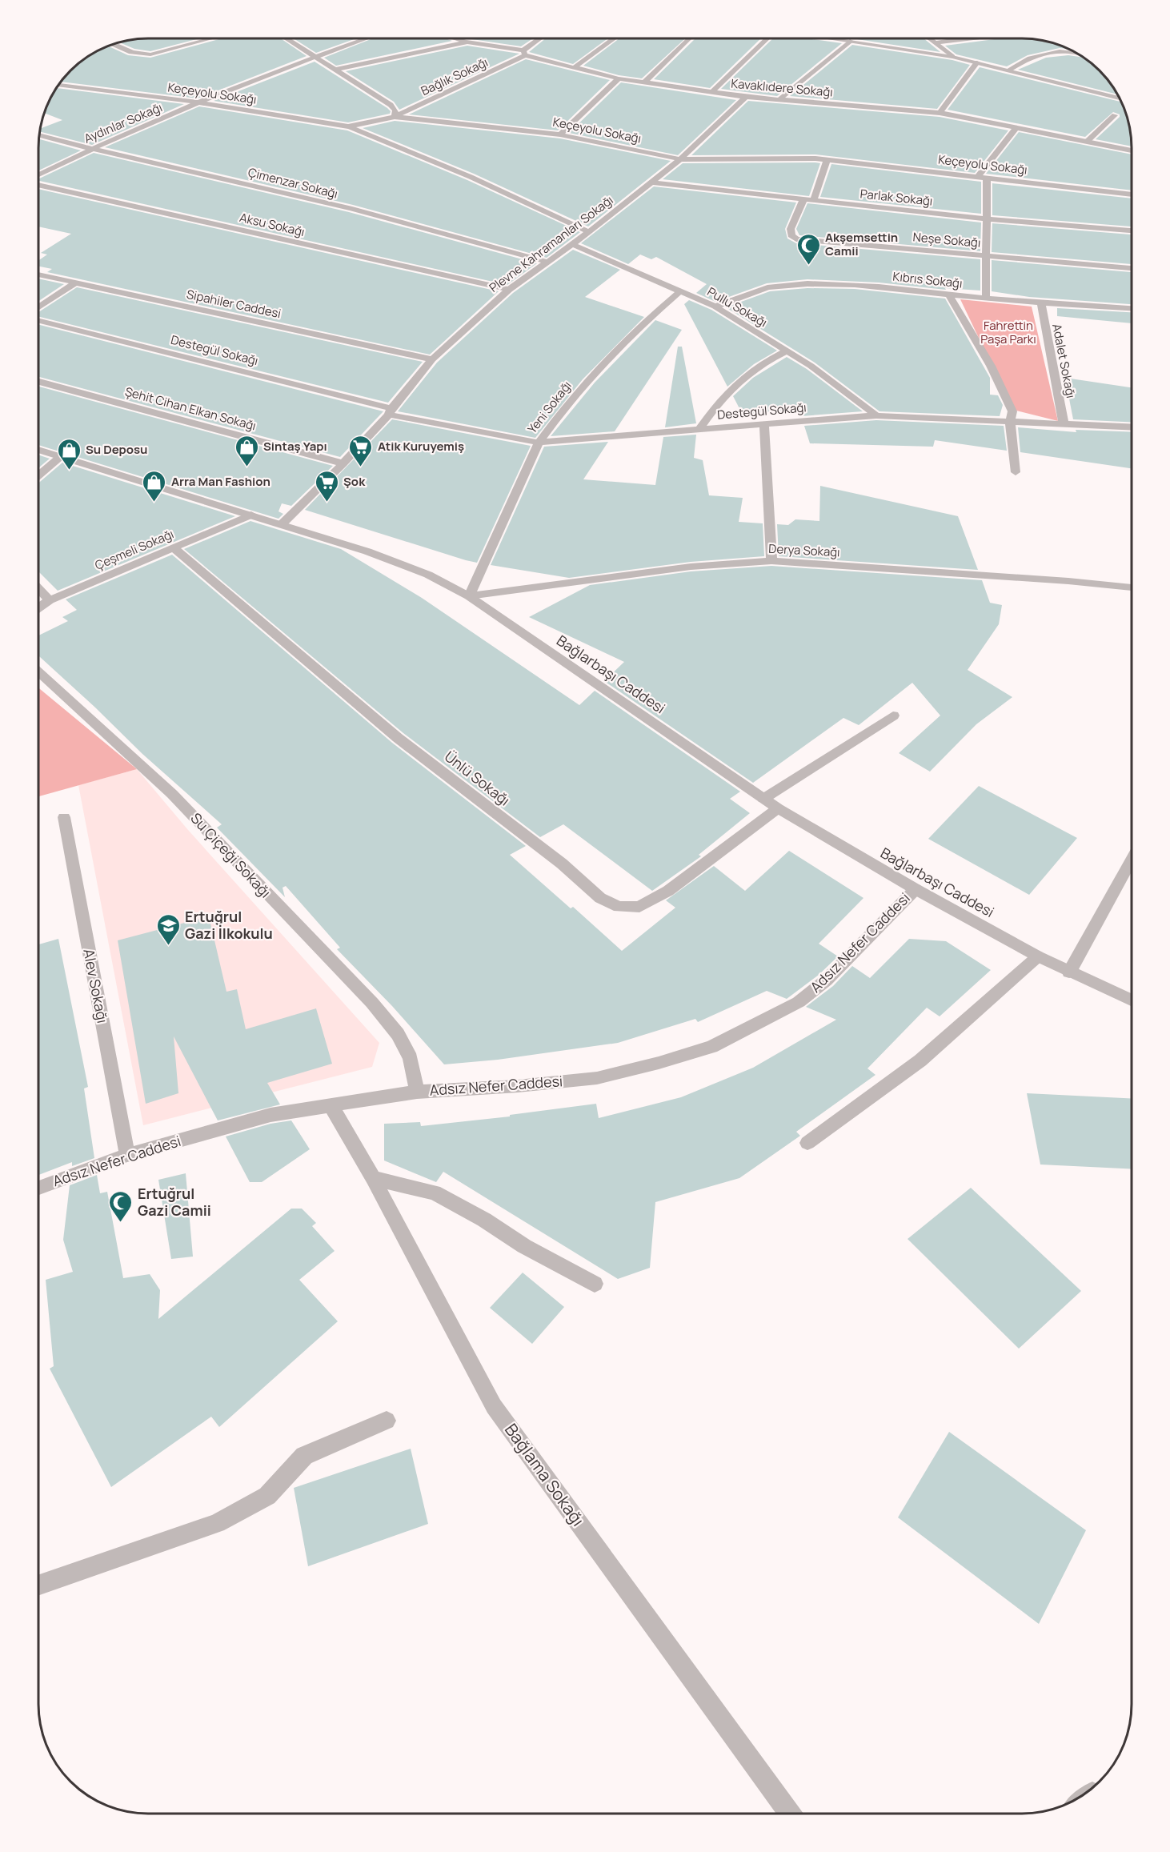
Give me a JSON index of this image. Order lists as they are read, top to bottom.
{
  "streets": {
    "street": [
      "Bağlık Sokağı",
      "Kavaklıdere Sokağı",
      "Keçeyolu Sokağı",
      "Aydınlar Sokağı",
      "Çimenzar Sokağı",
      "Parlak Sokağı",
      "Aksu Sokağı",
      "Neşe Sokağı",
      "Plevne Kahramanları Sokağı",
      "Kıbrıs Sokağı",
      "Sipahiler Caddesi",
      "Pullu Sokağı",
      "Destegül Sokağı",
      "Adalet Sokağı",
      "Yeni Sokağı",
      "Şehit Cihan Elkan Sokağı",
      "Çeşmeli Sokağı",
      "Derya Sokağı",
      "Bağlarbaşı Caddesi",
      "Ünlü Sokağı",
      "Su Çiçeği Sokağı",
      "Adsız Nefer Caddesi",
      "Alev Sokağı",
      "Bağlama Sokağı"
    ]
  },
  "crossings": [
    ["Bağlık Sokağı", "Kavaklıdere Sokağı"],
    ["Bağlık Sokağı", "Keçeyolu Sokağı"],
    ["Kavaklıdere Sokağı", "Plevne Kahramanları Sokağı"],
    ["Keçeyolu Sokağı", "Aydınlar Sokağı"],
    ["Keçeyolu Sokağı", "Plevne Kahramanları Sokağı"],
    ["Aydınlar Sokağı", "Çimenzar Sokağı"],
    ["Çimenzar Sokağı", "Plevne Kahramanları Sokağı"],
    ["Parlak Sokağı", "Neşe Sokağı"],
    ["Parlak Sokağı", "Plevne Kahramanları Sokağı"],
    ["Aksu Sokağı", "Plevne Kahramanları Sokağı"],
    ["Plevne Kahramanları Sokağı", "Sipahiler Caddesi"],
    ["Plevne Kahramanları Sokağı", "Pullu Sokağı"],
    ["Plevne Kahramanları Sokağı", "Destegül Sokağı"],
    ["Plevne Kahramanları Sokağı", "Şehit Cihan Elkan Sokağı"],
    ["Plevne Kahramanları Sokağı", "Bağlarbaşı Caddesi"],
    ["Kıbrıs Sokağı", "Pullu Sokağı"],
    ["Kıbrıs Sokağı", "Adalet Sokağı"],
    ["Pullu Sokağı", "Destegül Sokağı"],
    ["Pullu Sokağı", "Yeni Sokağı"],
    ["Destegül Sokağı", "Adalet Sokağı"],
    ["Destegül Sokağı", "Yeni Sokağı"],
    ["Yeni Sokağı", "Derya Sokağı"],
    ["Yeni Sokağı", "Bağlarbaşı Caddesi"],
    ["Çeşmeli Sokağı", "Bağlarbaşı Caddesi"],
    ["Çeşmeli Sokağı", "Ünlü Sokağı"],
    ["Derya Sokağı", "Bağlarbaşı Caddesi"],
    ["Bağlarbaşı Caddesi", "Ünlü Sokağı"],
    ["Bağlarbaşı Caddesi", "Adsız Nefer Caddesi"],
    ["Su Çiçeği Sokağı", "Adsız Nefer Caddesi"],
    ["Adsız Nefer Caddesi", "Alev Sokağı"],
    ["Adsız Nefer Caddesi", "Bağlama Sokağı"]
  ],
  "parks": ["Fahrettin Paşa Parkı"],
  "places": {
    "mosque": ["Akşemsettin Camii", "Ertuğrul Gazi Camii"],
    "shop": ["Sintaş Yapı", "Su Deposu", "Arra Man Fashion"],
    "supermarket": ["Atik Kuruyemiş", "Şok"],
    "school or university": ["Ertuğrul Gazi İlkokulu"]
  }
}
